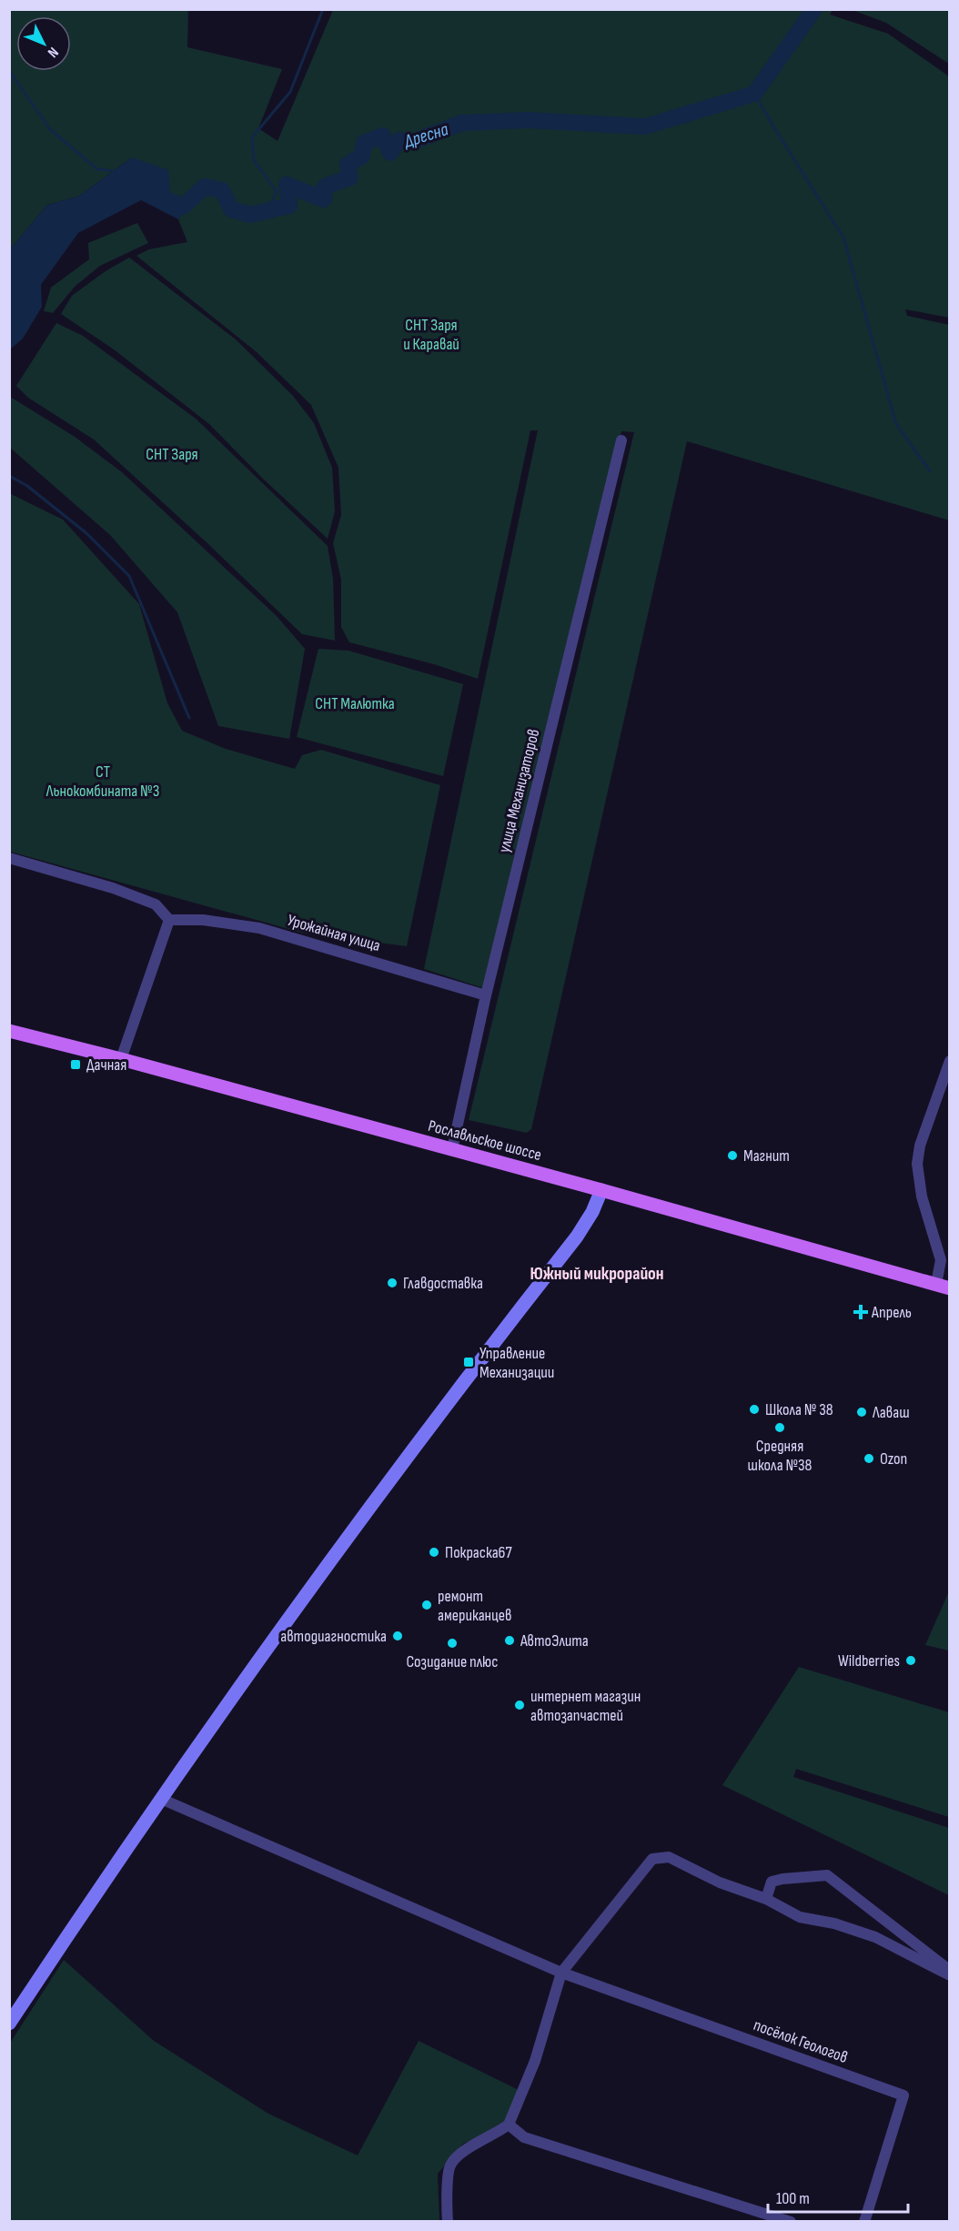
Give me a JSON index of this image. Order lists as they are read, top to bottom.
{
  "streets": {
    "main road": ["Рославльское шоссе"],
    "street": ["улица Механизаторов", "Урожайная улица", "посёлок Геологов"]
  },
  "crossings": [
    ["улица Механизаторов", "Урожайная улица"],
    ["улица Механизаторов", "Рославльское шоссе"]
  ],
  "districts": ["Южный микрорайон"],
  "water": ["Дресна"],
  "parks": [
    "СНТ Заря и Каравай",
    "СНТ Заря",
    "СНТ Малютка",
    "СТ Льнокомбината №3"
  ],
  "places": {
    "transit": ["Дачная", "Управление Механизации"],
    "other": [
      "Магнит",
      "Главдоставка",
      "Школа № 38",
      "Лаваш",
      "Средняя школа №38",
      "Ozon",
      "Покраска67",
      "ремонт американцев",
      "автодиагностика",
      "АвтоЭлита",
      "Созидание плюс",
      "Wildberries",
      "интернет магазин автозапчастей"
    ],
    "health": ["Апрель"]
  },
  "scale_bar": "100 m",
  "north": "bottom right"
}
